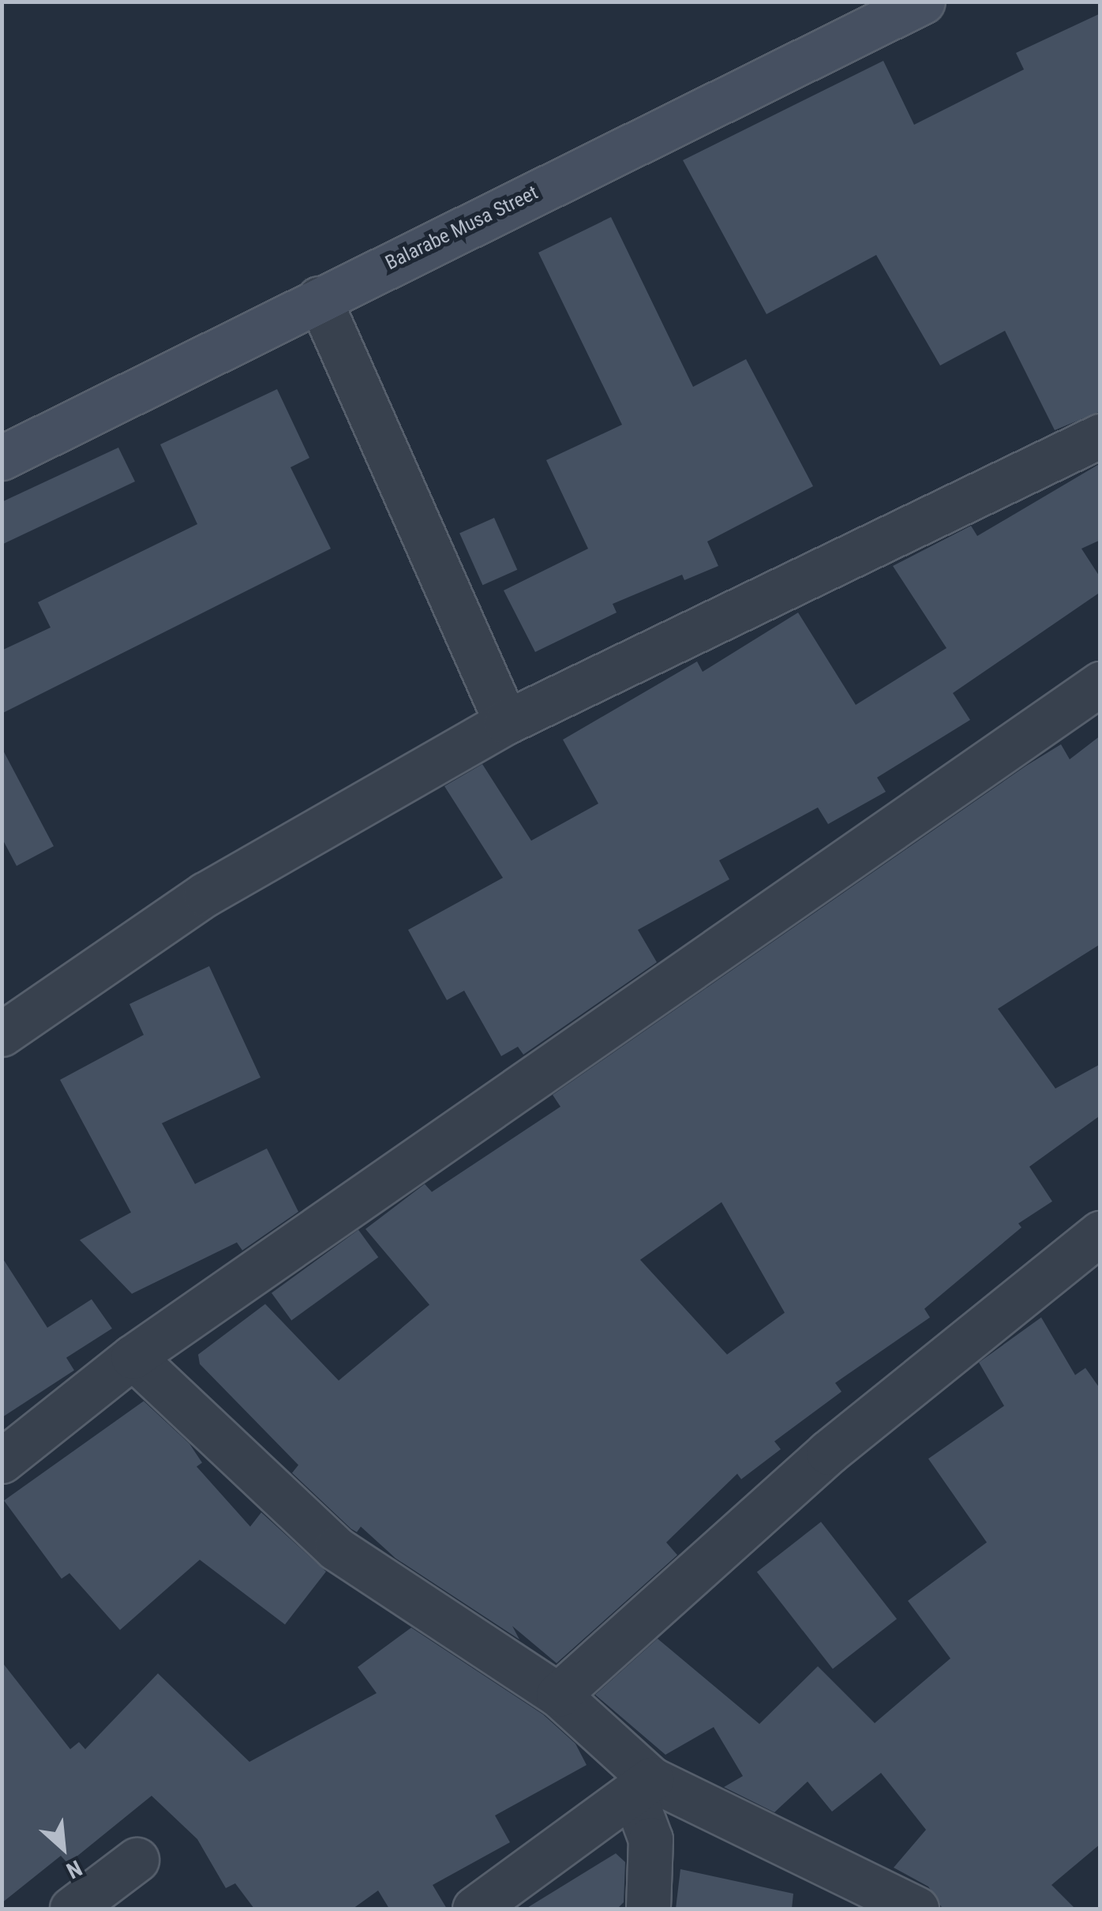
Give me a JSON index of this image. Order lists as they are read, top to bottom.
{
  "streets": {
    "street": ["Balarabe Musa Street"]
  },
  "north": "bottom right"
}
